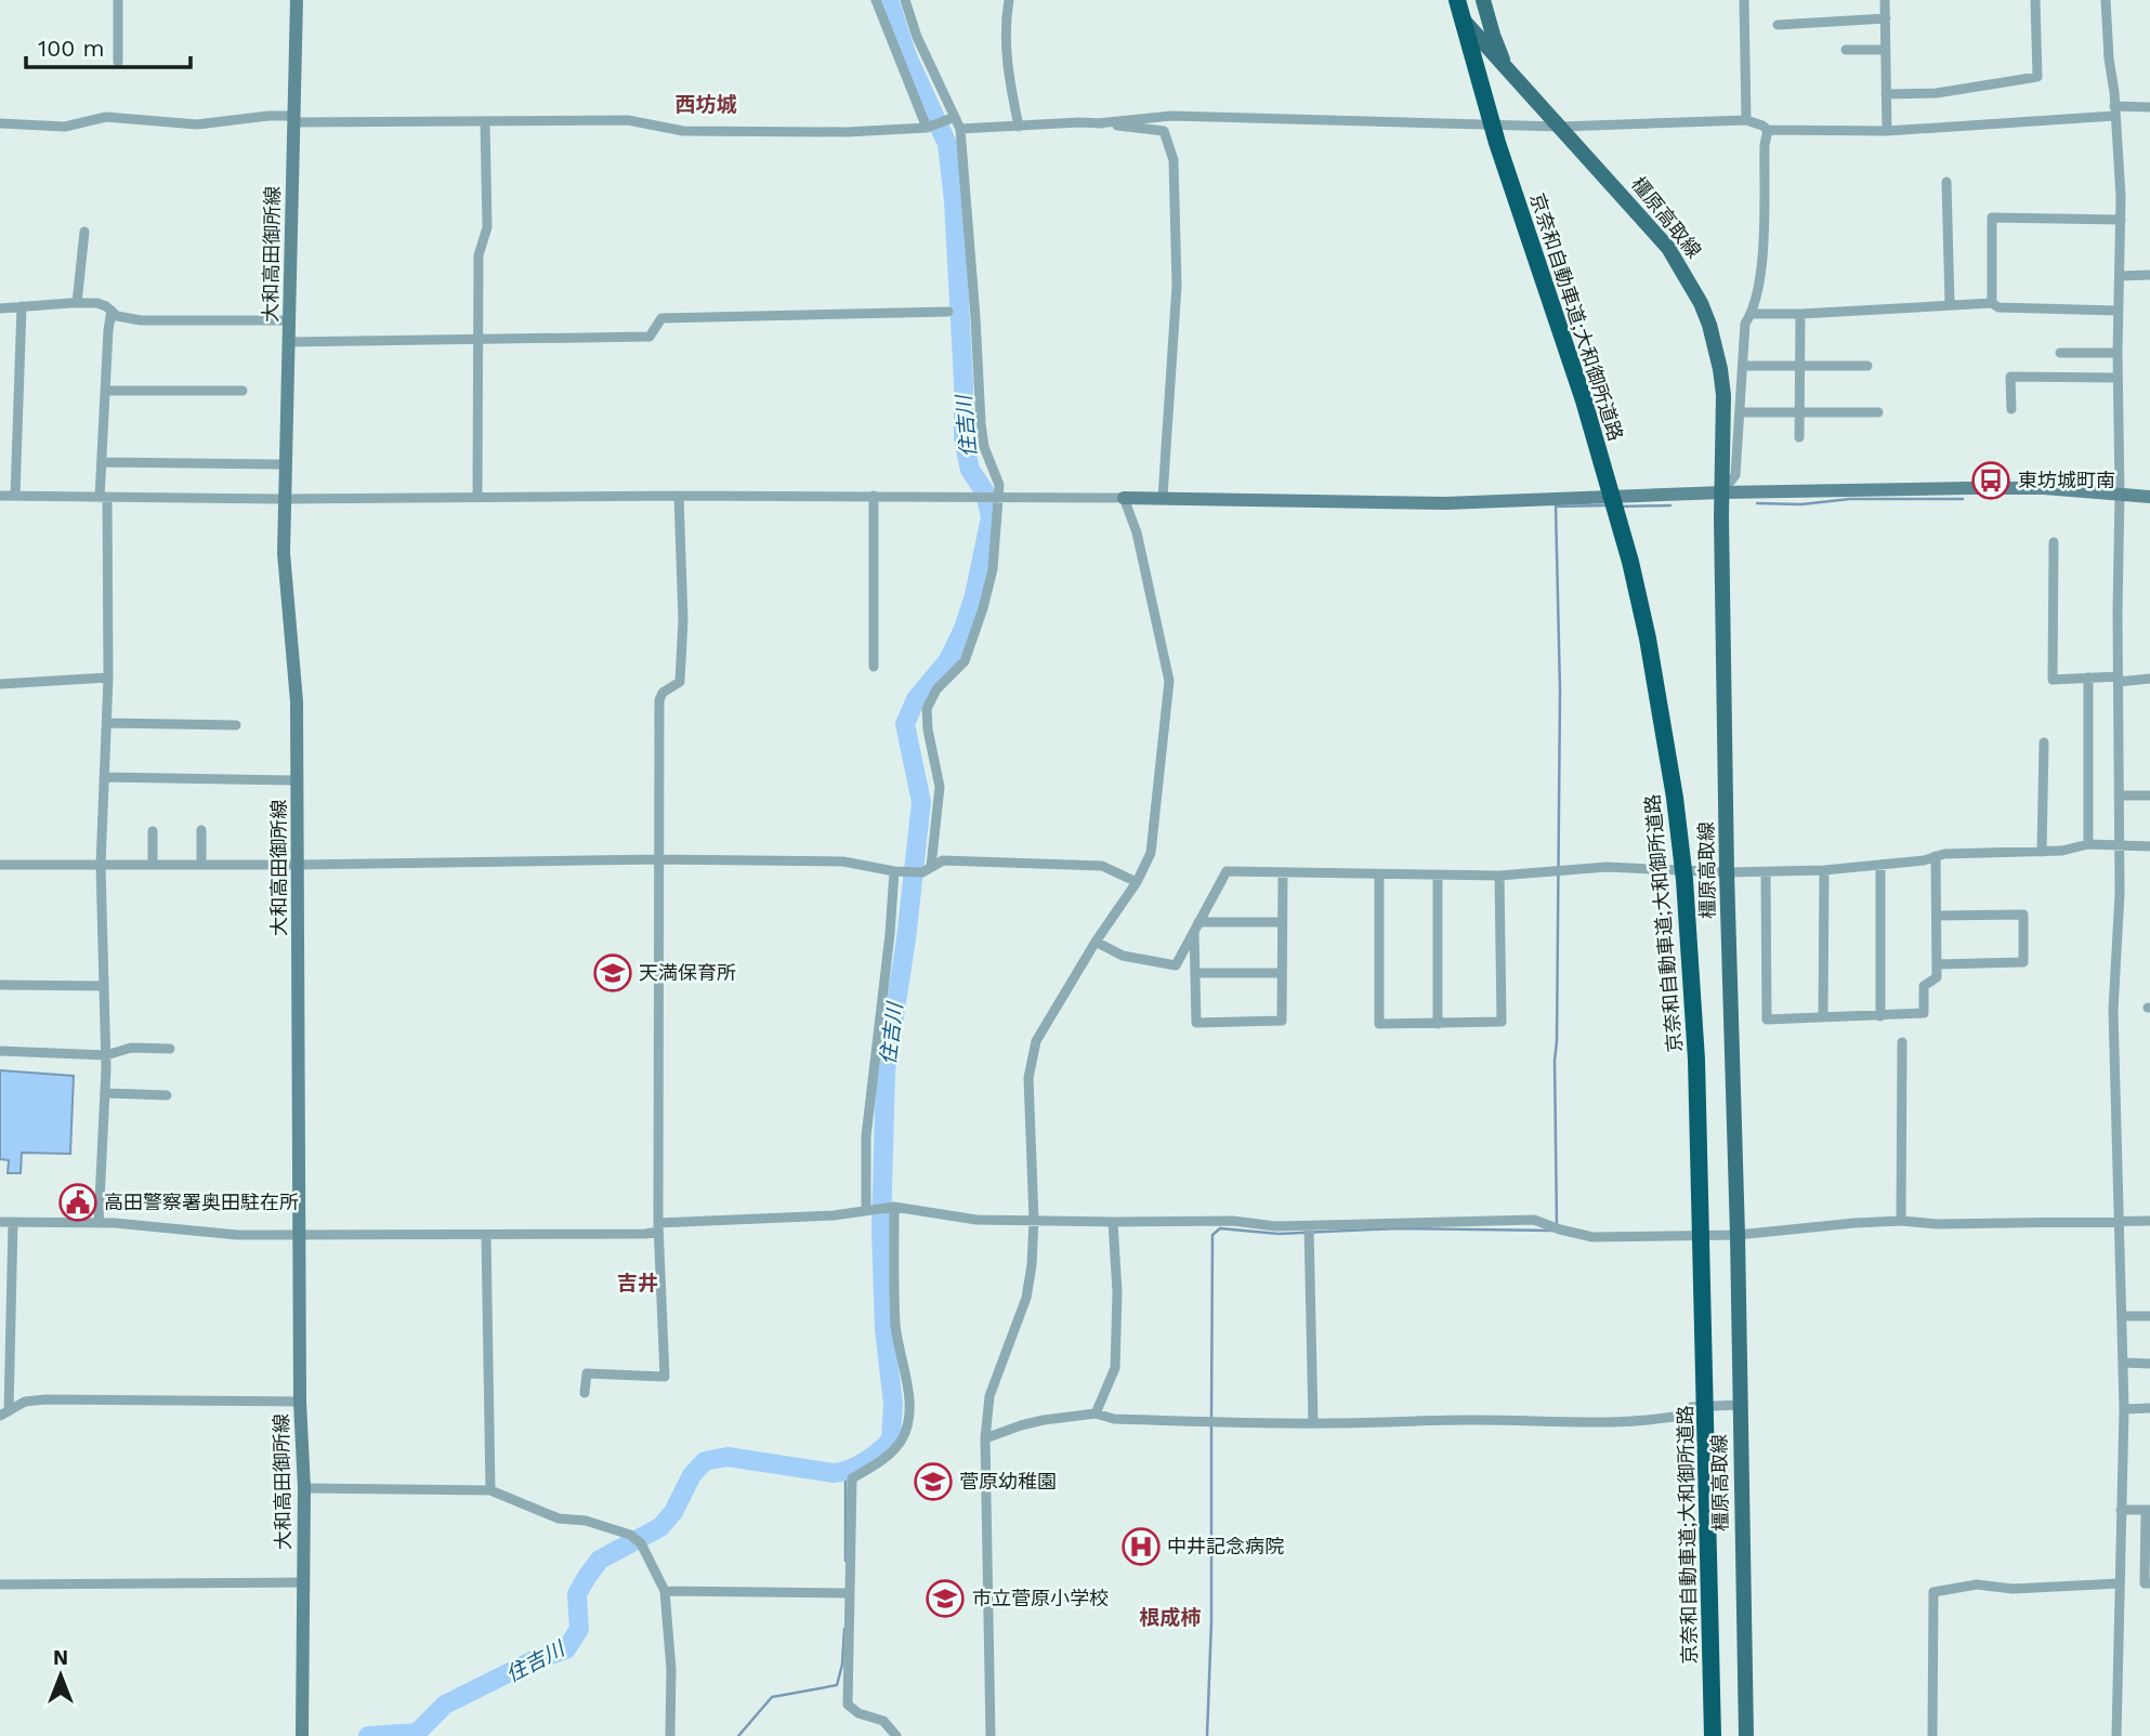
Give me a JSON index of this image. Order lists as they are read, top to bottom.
{
  "streets": {
    "highway": ["京奈和自動車道;大和御所道路"],
    "main road": ["橿原高取線", "大和高田御所線"]
  },
  "districts": ["西坊城", "吉井", "根成柿"],
  "water": ["住吉川"],
  "places": {
    "bus stop": ["東坊城町南"],
    "school or university": ["天満保育所", "菅原幼稚園", "市立菅原小学校"],
    "public building": ["高田警察署奥田駐在所"],
    "hospital": ["中井記念病院"]
  },
  "scale_bar": "100 m",
  "north": "top"
}
